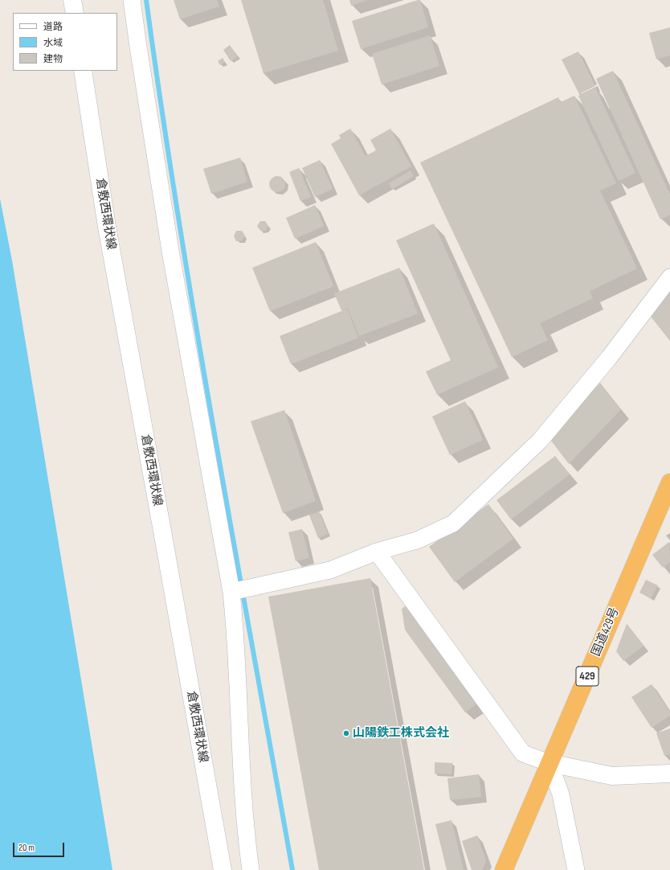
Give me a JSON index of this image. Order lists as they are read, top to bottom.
{
  "streets": {
    "highway": ["国道429号", "429"],
    "main road": ["倉敷西環状線"]
  },
  "places": ["山陽鉄工株式会社"],
  "legend": ["道路", "水域", "建物"],
  "scale_bar": "20 m"
}
